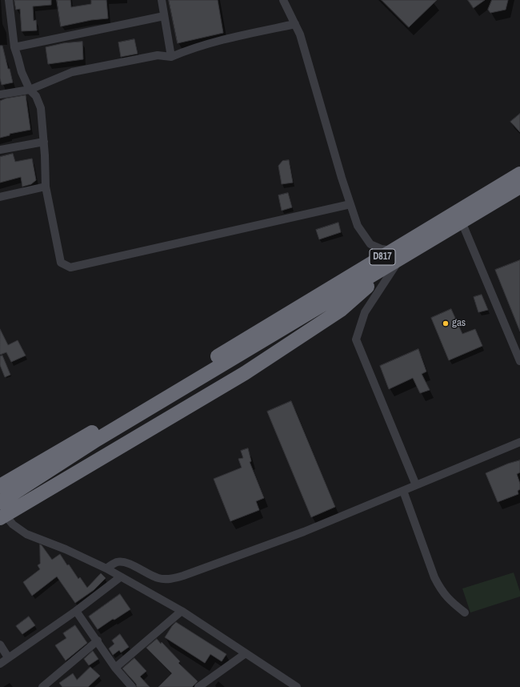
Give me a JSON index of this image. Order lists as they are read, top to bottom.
{
  "streets": {
    "highway": ["D817"]
  },
  "places": ["gas"]
}
